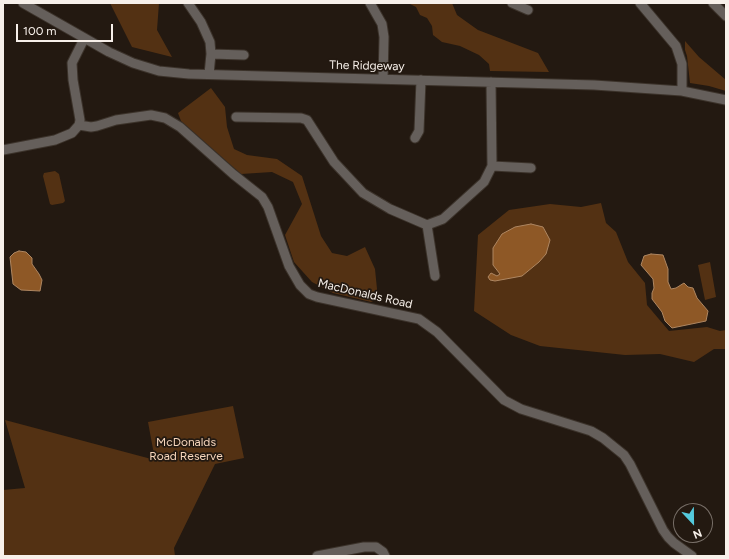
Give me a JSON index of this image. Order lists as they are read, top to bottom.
{
  "streets": {
    "street": ["The Ridgeway", "MacDonalds Road"]
  },
  "parks": ["McDonalds Road Reserve"],
  "scale_bar": "100 m",
  "north": "bottom"
}
